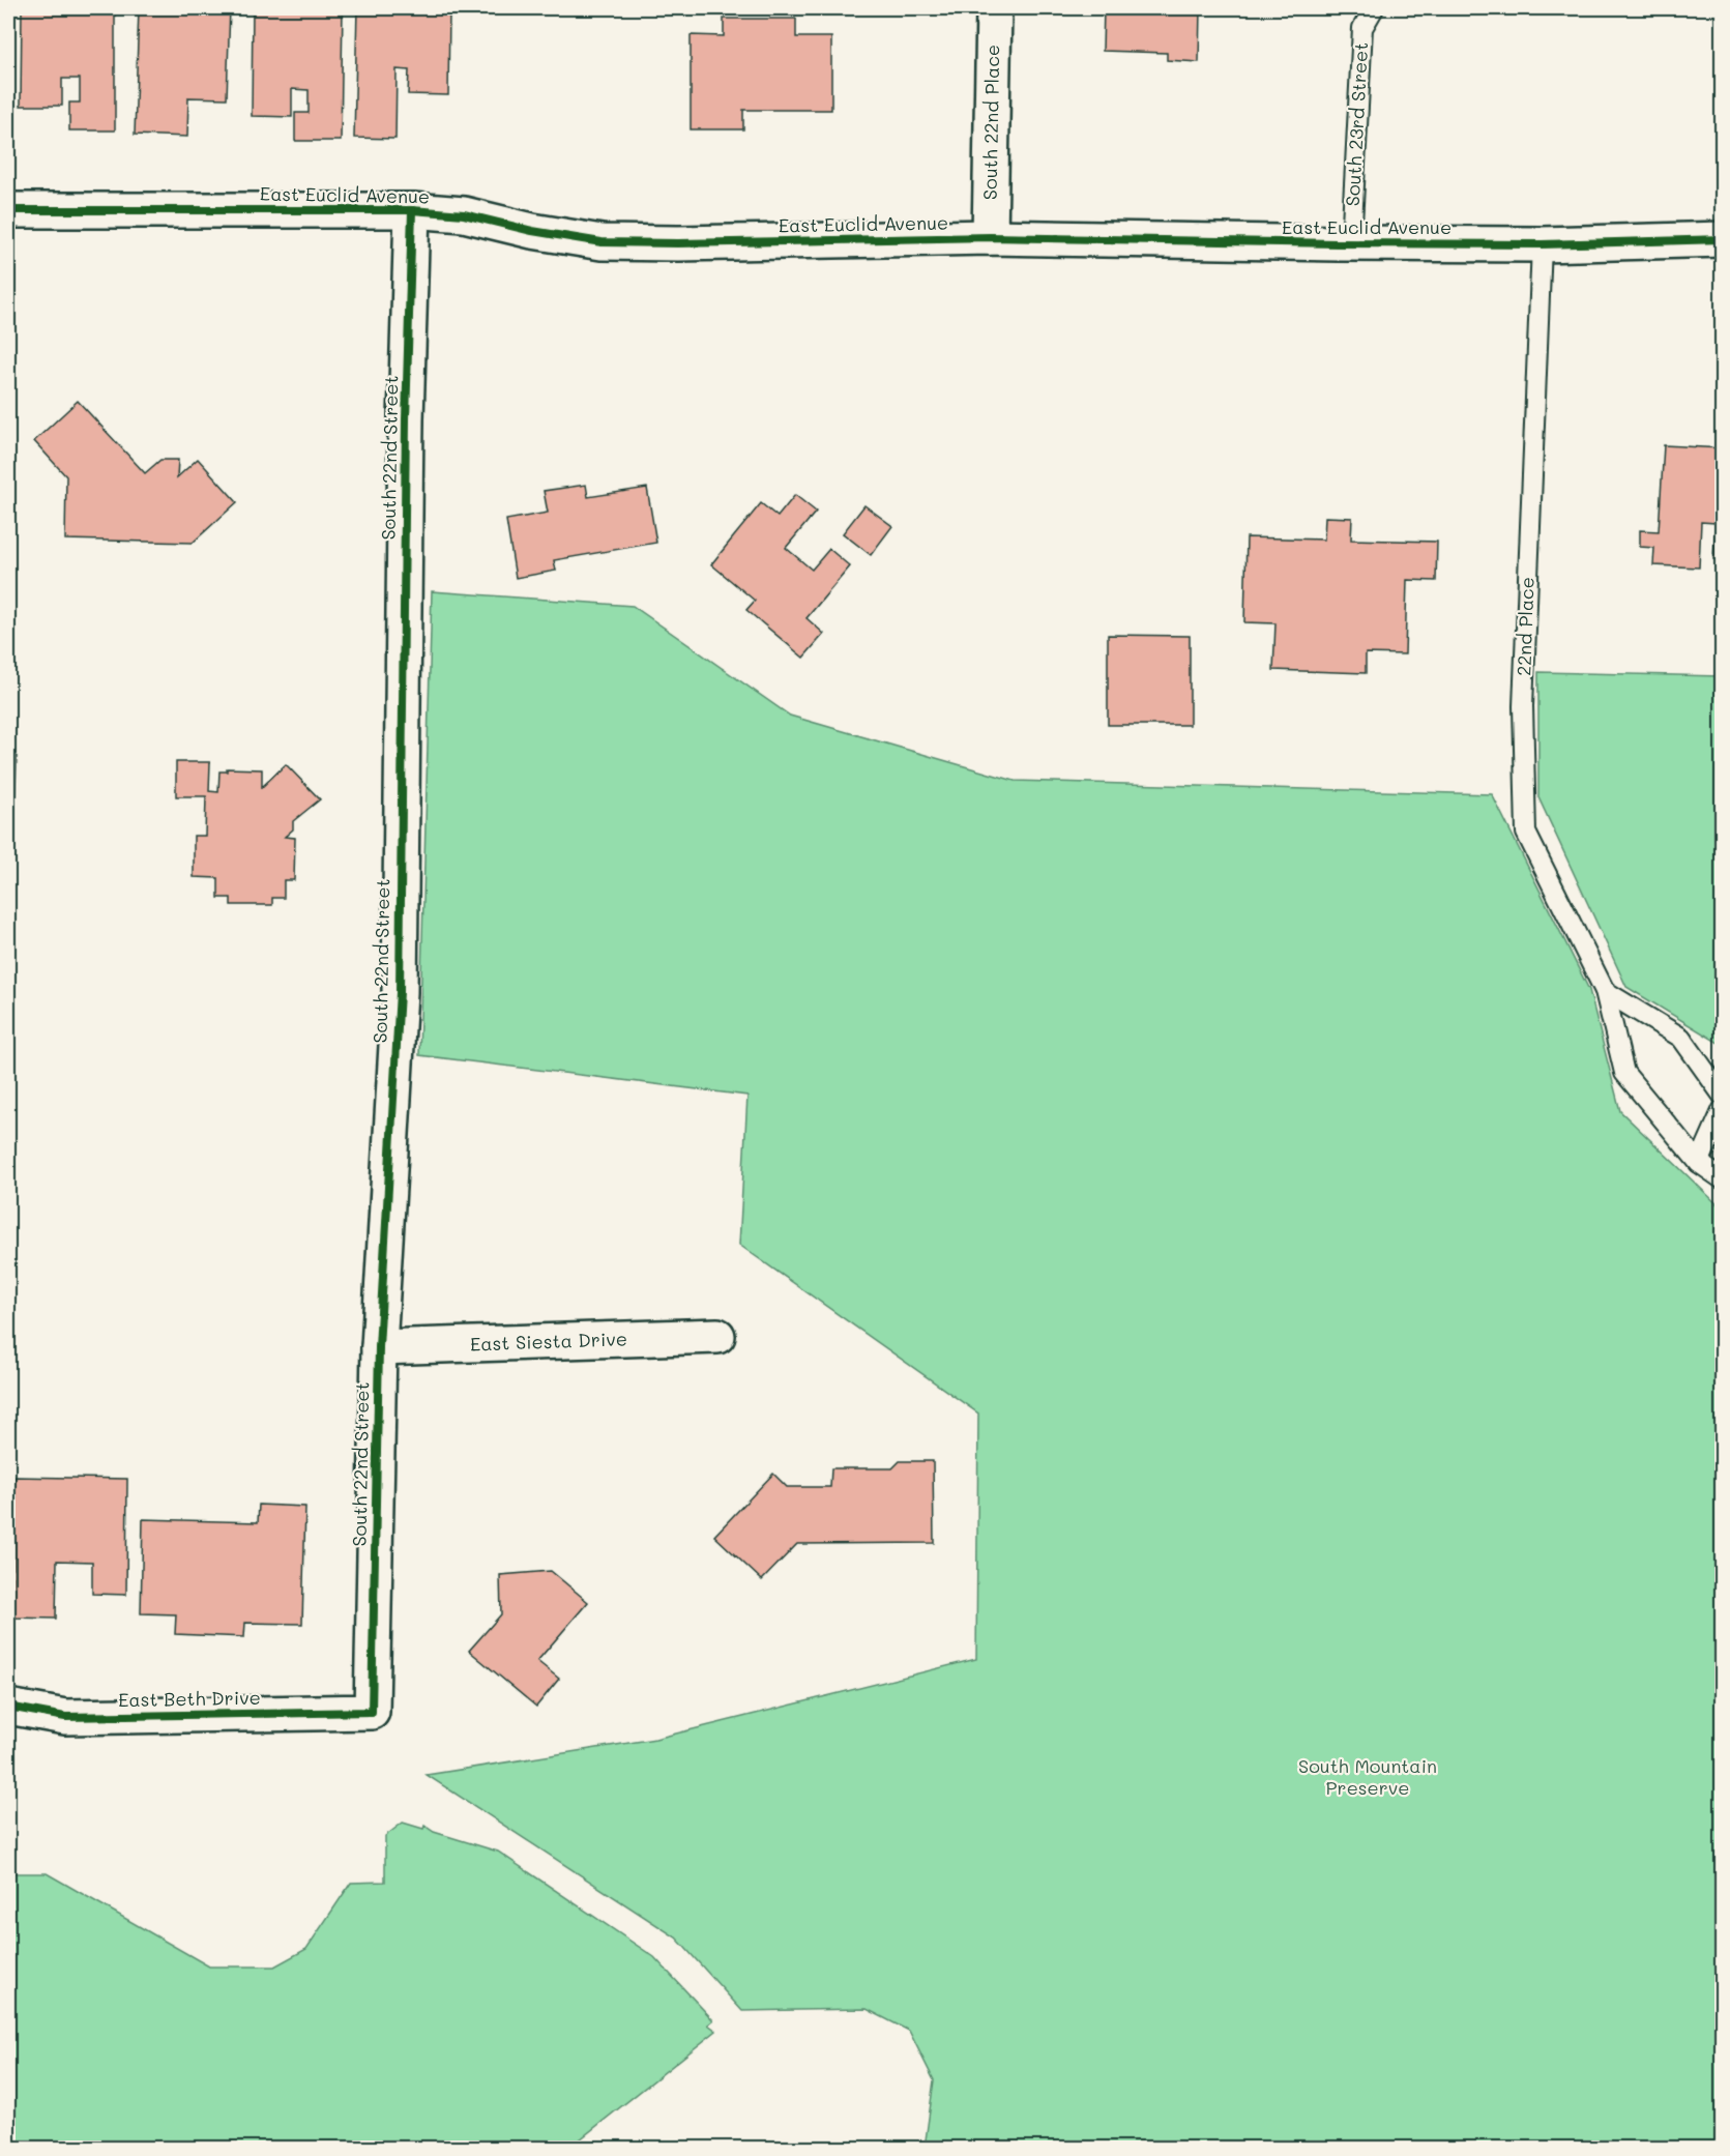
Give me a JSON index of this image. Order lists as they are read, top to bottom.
{
  "streets": {
    "street": [
      "South 22nd Place",
      "East Euclid Avenue",
      "South 22nd Street",
      "East Siesta Drive",
      "East Beth Drive"
    ],
    "lane": ["South 23rd Street", "22nd Place"]
  },
  "crossings": [
    ["South 22nd Place", "East Euclid Avenue"],
    ["South 23rd Street", "East Euclid Avenue"],
    ["East Euclid Avenue", "South 22nd Street"],
    ["East Euclid Avenue", "22nd Place"],
    ["South 22nd Street", "East Siesta Drive"],
    ["South 22nd Street", "East Beth Drive"]
  ],
  "parks": ["South Mountain Preserve"]
}
